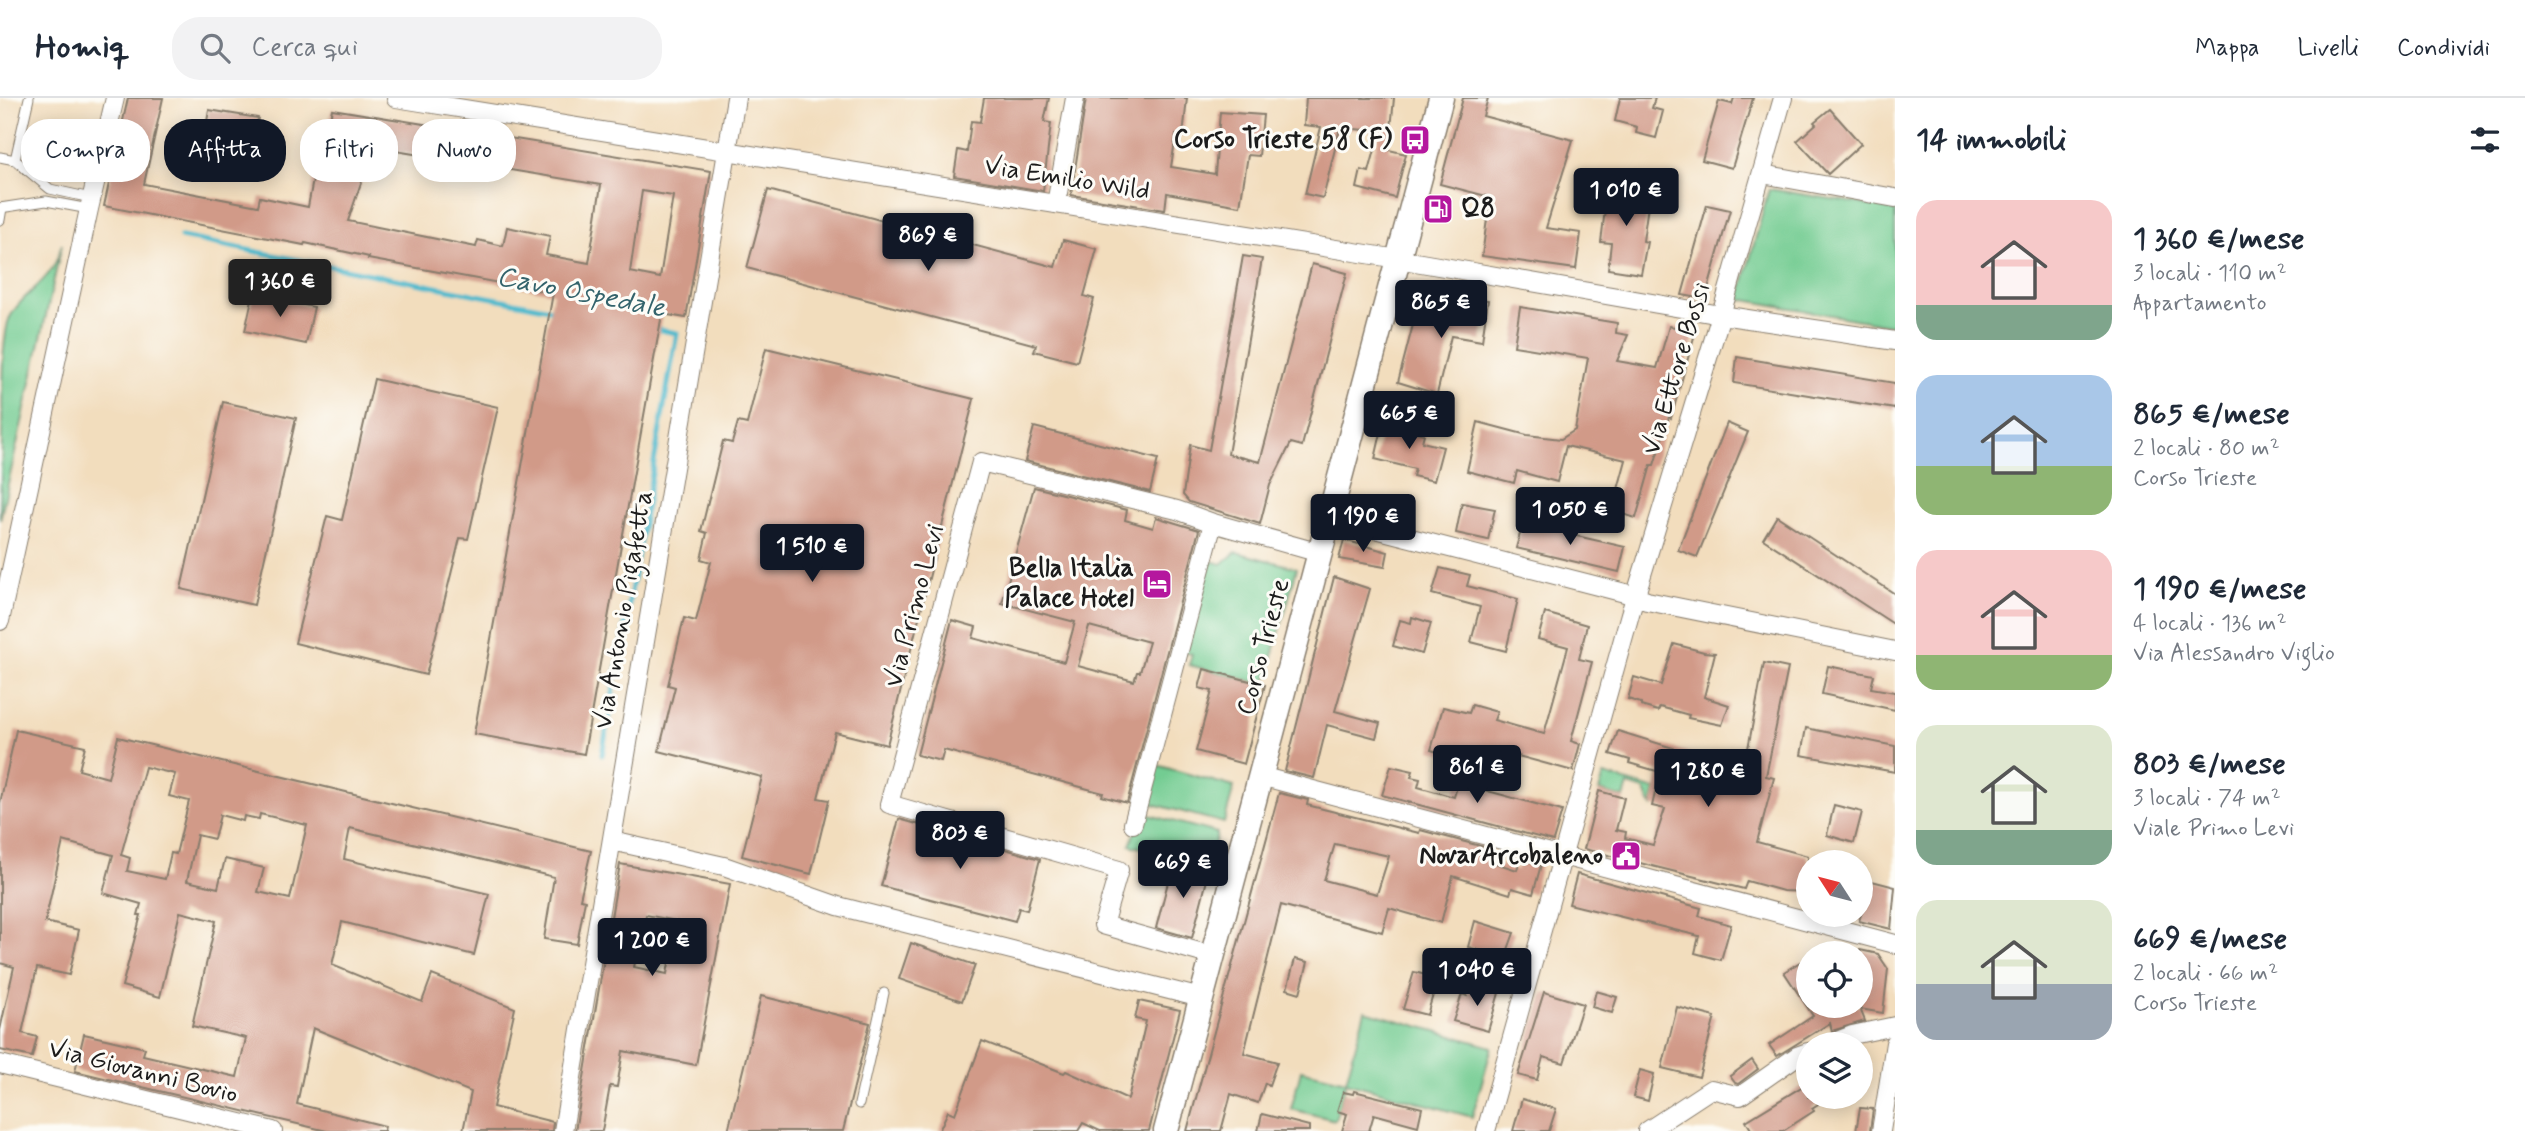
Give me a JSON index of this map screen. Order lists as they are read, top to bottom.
{
  "streets": {
    "main road": ["Corso Trieste"],
    "street": [
      "Via Emilio Wild",
      "Via Ettore Bossi",
      "Via Primo Levi",
      "Via Antonio Pigafetta",
      "Via Giovanni Bovio"
    ]
  },
  "crossings": [
    ["Via Emilio Wild", "Via Ettore Bossi"],
    ["Via Emilio Wild", "Via Antonio Pigafetta"],
    ["Via Emilio Wild", "Corso Trieste"],
    ["Via Primo Levi", "Corso Trieste"]
  ],
  "water": ["Cavo Ospedale"],
  "places": {
    "bus stop": ["Corso Trieste 58 (F)"],
    "fuel station": ["Q8"],
    "hotel": ["Bella Italia Palace Hotel"],
    "public building": ["NovarArcobaleno"]
  },
  "north": "top left",
  "page": {
    "header": "Homiq",
    "search": "Cerca qui",
    "nav": ["Mappa", "Livelli", "Condividi"],
    "heading": "14 immobili",
    "chip": [
      "Compra",
      "Affitta",
      "Filtri",
      "Nuovo"
    ],
    "price": [
      "1 010 €",
      "869 €",
      "1 360 €",
      "865 €",
      "665 €",
      "1 050 €",
      "1 190 €",
      "1 510 €",
      "861 €",
      "1 280 €",
      "803 €",
      "669 €",
      "1 200 €",
      "1 040 €"
    ],
    "list": [
      {
        "name": "1 360 €/mese",
        "note": "3 locali · 110 m² · Appartamento"
      },
      {
        "name": "865 €/mese",
        "note": "2 locali · 80 m² · Corso Trieste"
      },
      {
        "name": "1 190 €/mese",
        "note": "4 locali · 136 m² · Via Alessandro Viglio"
      },
      {
        "name": "803 €/mese",
        "note": "3 locali · 74 m² · Viale Primo Levi"
      },
      {
        "name": "669 €/mese",
        "note": "2 locali · 66 m² · Corso Trieste"
      }
    ]
  }
}
